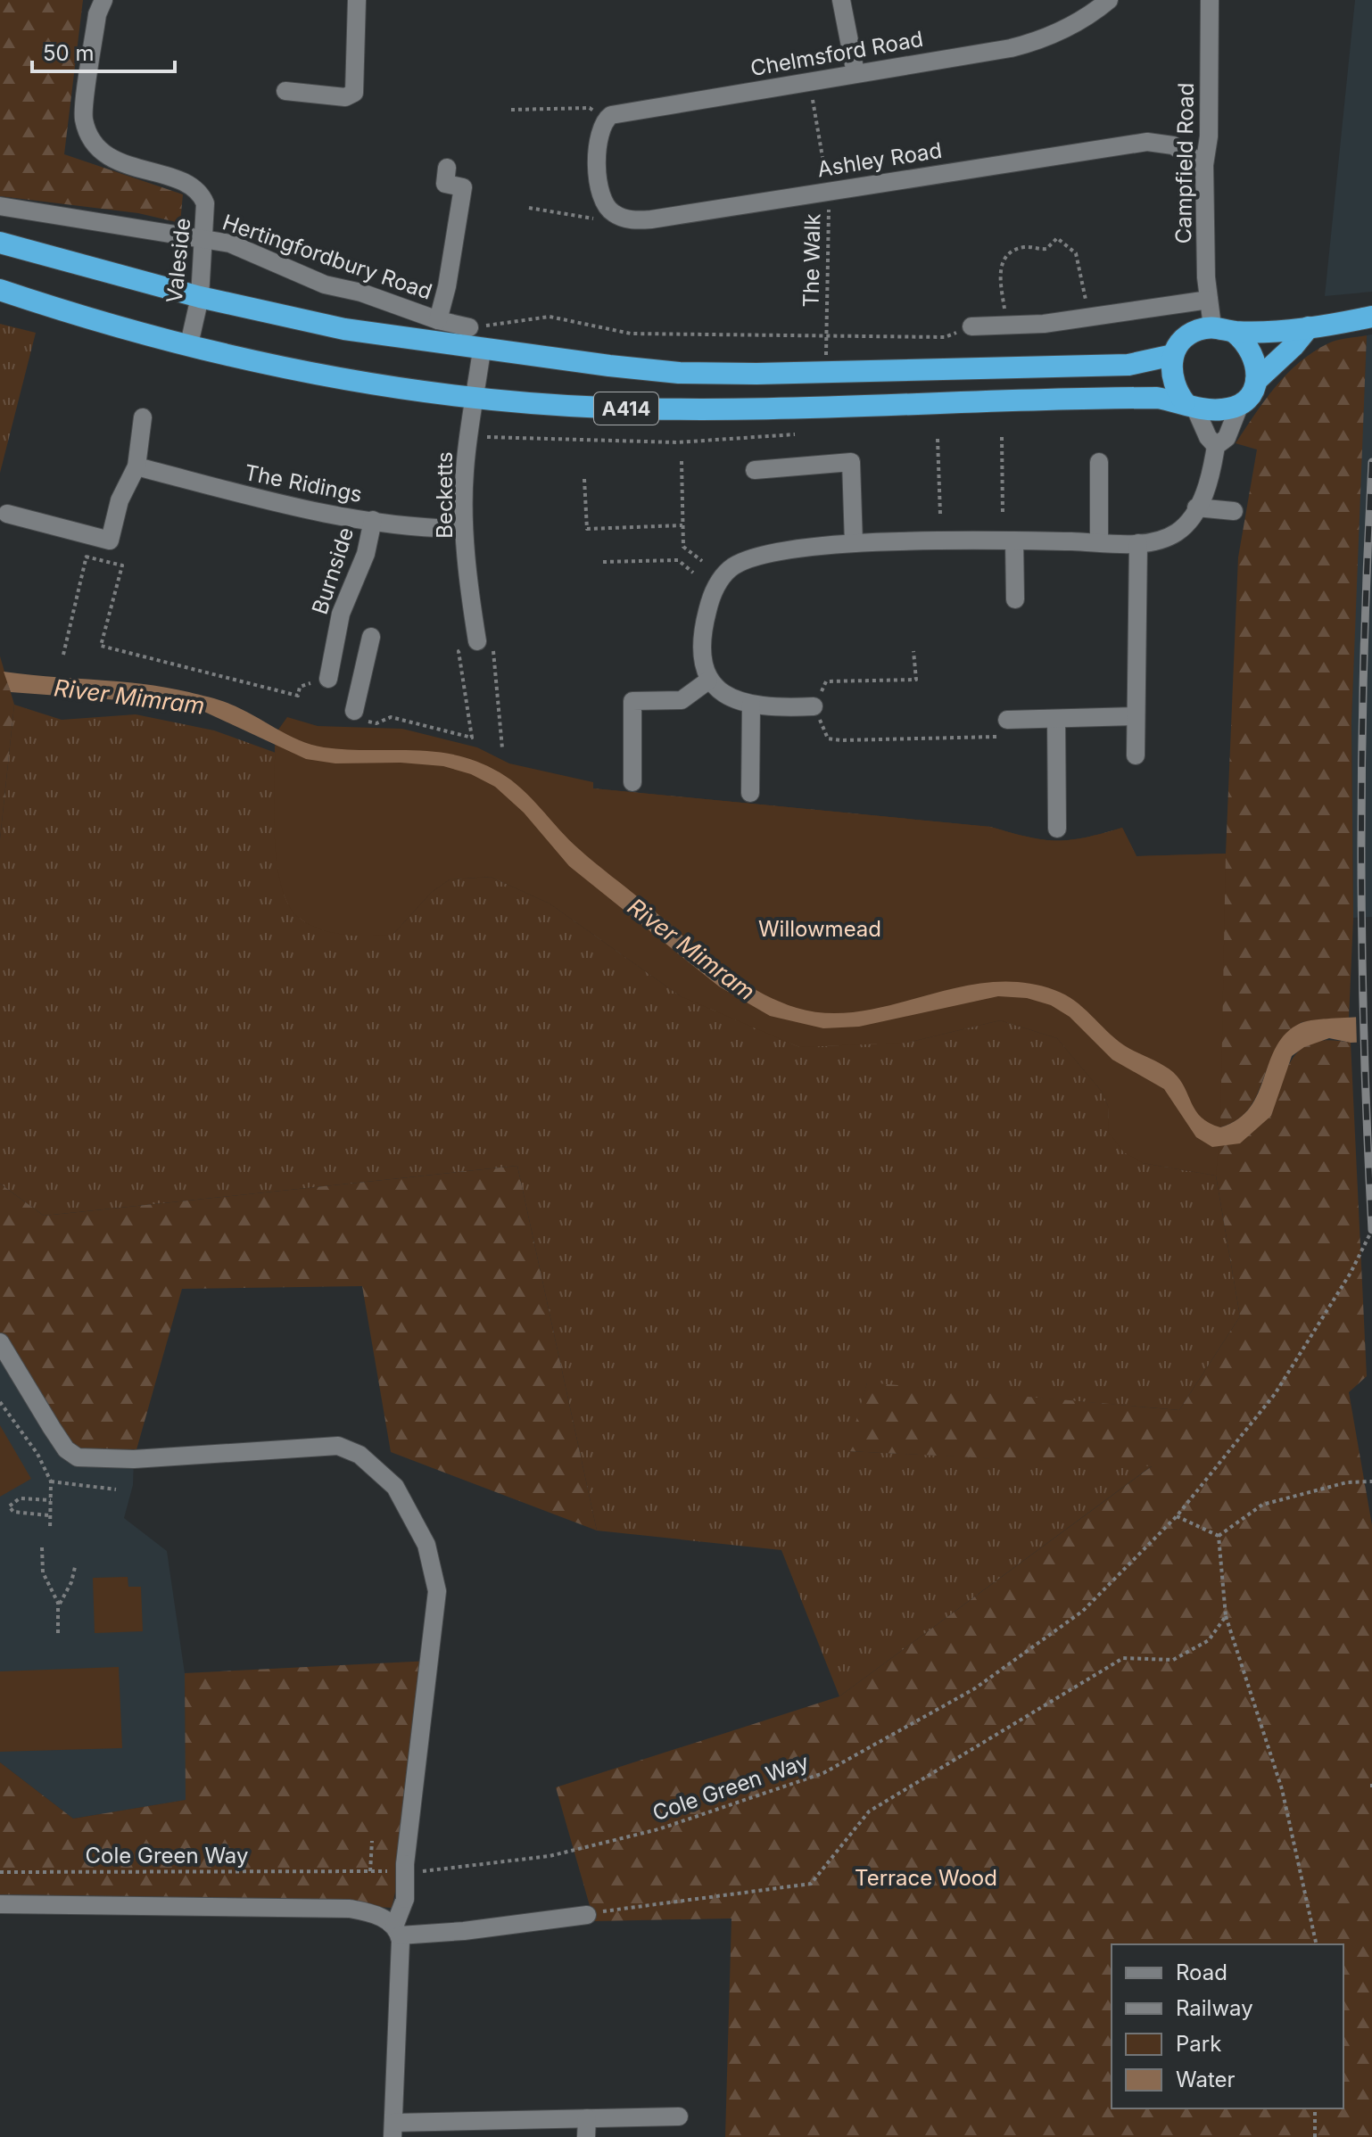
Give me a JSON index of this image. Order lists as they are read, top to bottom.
{
  "streets": {
    "highway": ["A414"],
    "street": [
      "Chelmsford Road",
      "Ashley Road",
      "Campfield Road",
      "Hertingfordbury Road",
      "Valeside",
      "The Ridings",
      "Becketts",
      "Burnside"
    ],
    "path": ["The Walk", "Cole Green Way"]
  },
  "crossings": [
    ["Chelmsford Road", "The Walk"],
    ["Ashley Road", "Campfield Road"],
    ["Ashley Road", "The Walk"],
    ["Campfield Road", "A414"],
    ["Hertingfordbury Road", "Valeside"],
    ["Valeside", "A414"],
    ["A414", "Becketts"],
    ["The Ridings", "Becketts"],
    ["The Ridings", "Burnside"]
  ],
  "water": ["River Mimram"],
  "parks": ["Willowmead", "Terrace Wood"],
  "legend": [
    "Road",
    "Railway",
    "Park",
    "Water"
  ],
  "scale_bar": "50 m"
}
